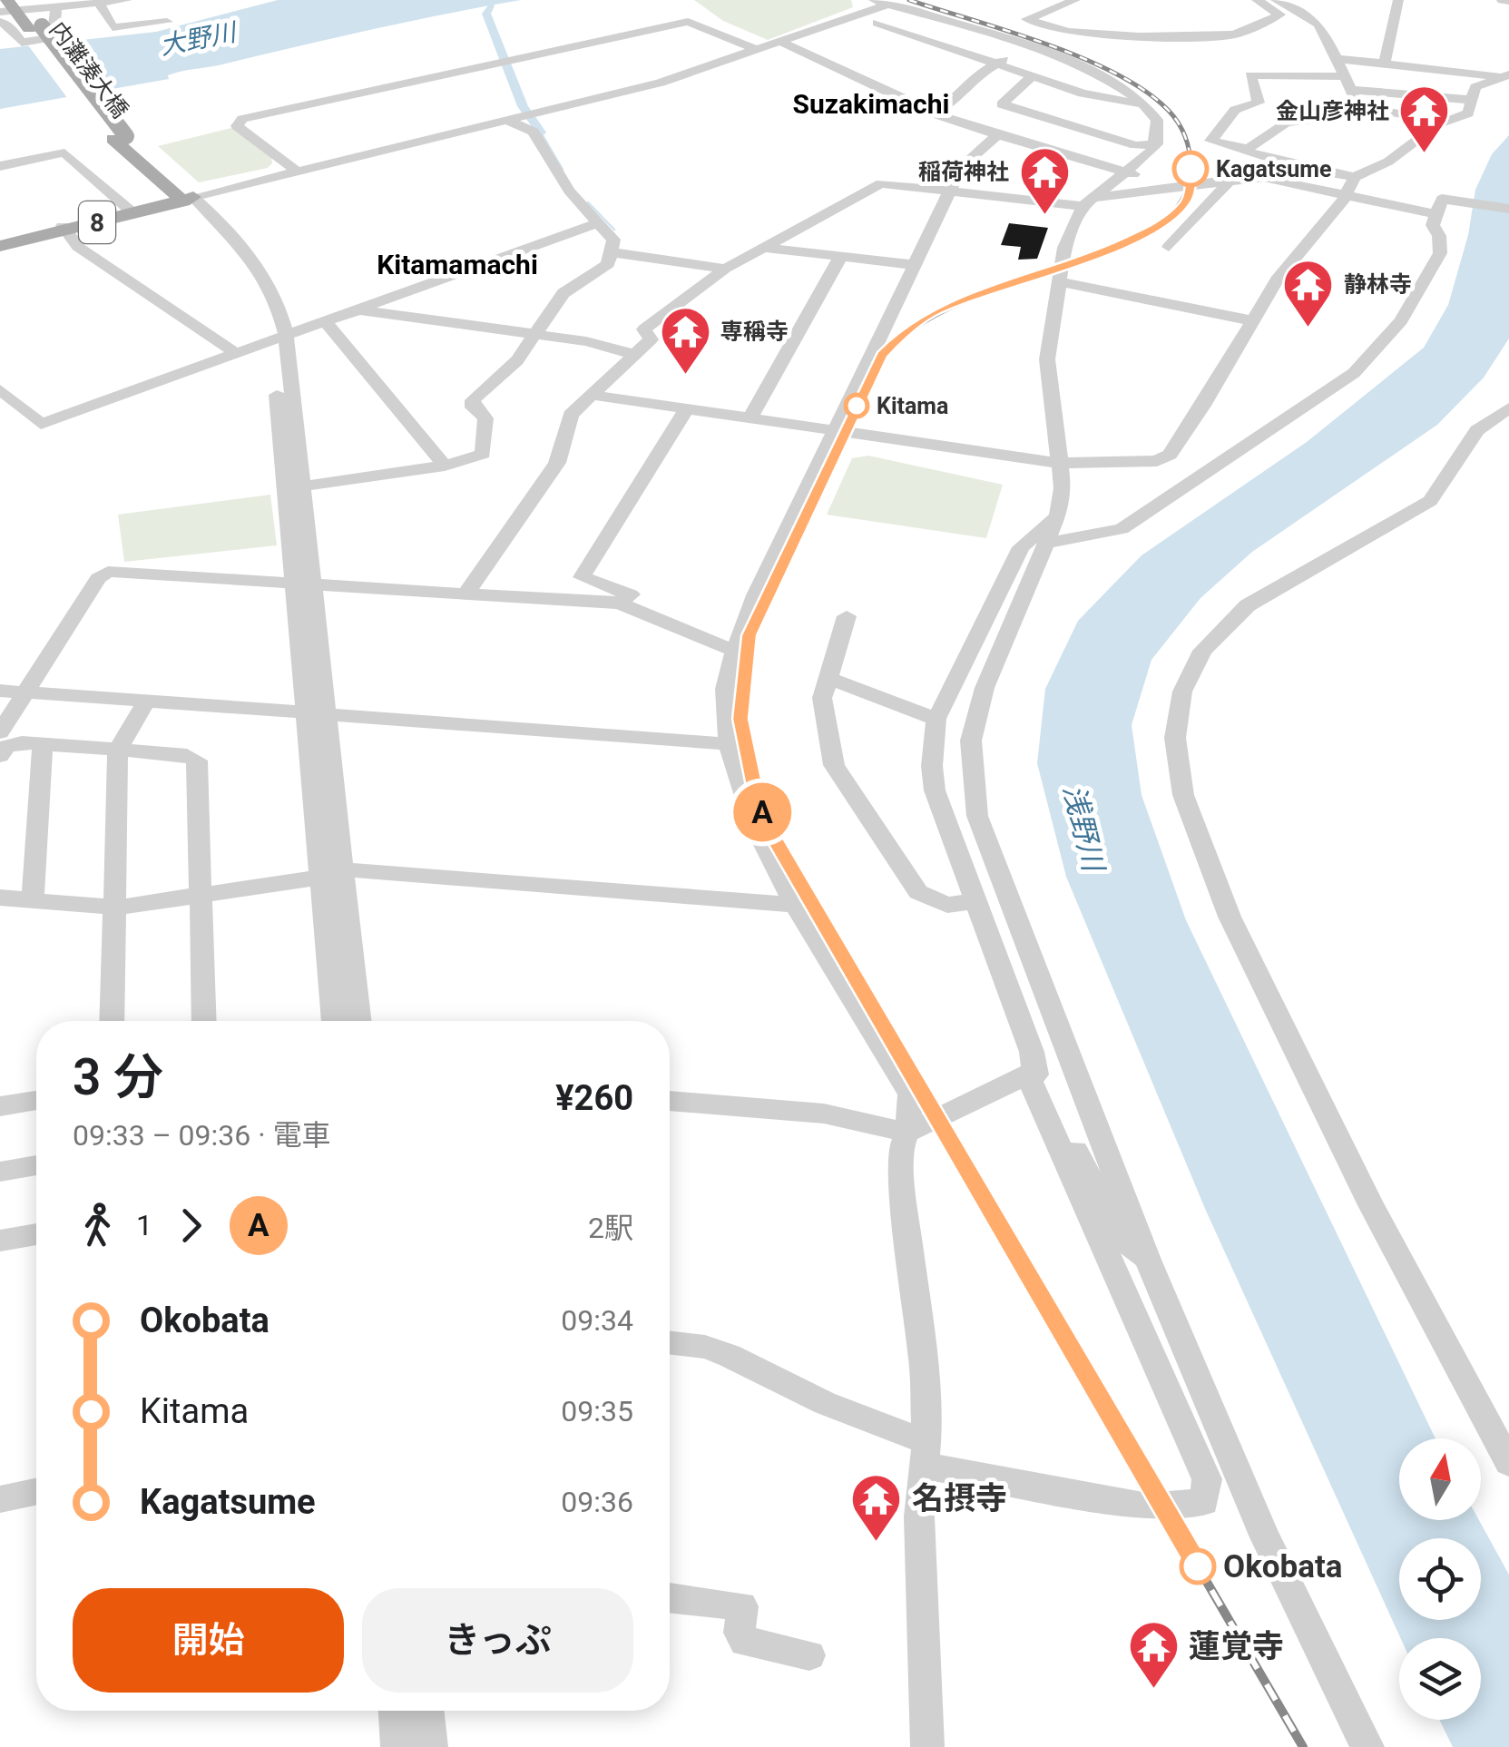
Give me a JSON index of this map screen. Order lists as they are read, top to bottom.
{
  "streets": {
    "main road": ["内灘湊大橋", "8"]
  },
  "crossings": [
    ["内灘湊大橋", "8"]
  ],
  "districts": ["Suzakimachi", "Kitamamachi"],
  "water": ["大野川", "浅野川"],
  "places": {
    "temple": [
      "金山彦神社",
      "稲荷神社",
      "静林寺",
      "専稱寺",
      "名摂寺",
      "蓮覚寺"
    ],
    "other": ["Kagatsume", "Kitama", "Okobata"]
  },
  "north": "top",
  "page": {
    "on_map": "A",
    "heading": ["3 分", "09:33 – 09:36 · 電車", "¥260"],
    "legs": ["1", "A", "2駅"],
    "list": [
      {
        "name": "Okobata",
        "value": "09:34"
      },
      {
        "name": "Kitama",
        "value": "09:35"
      },
      {
        "name": "Kagatsume",
        "value": "09:36"
      }
    ],
    "buttons": ["開始", "きっぷ"]
  }
}
